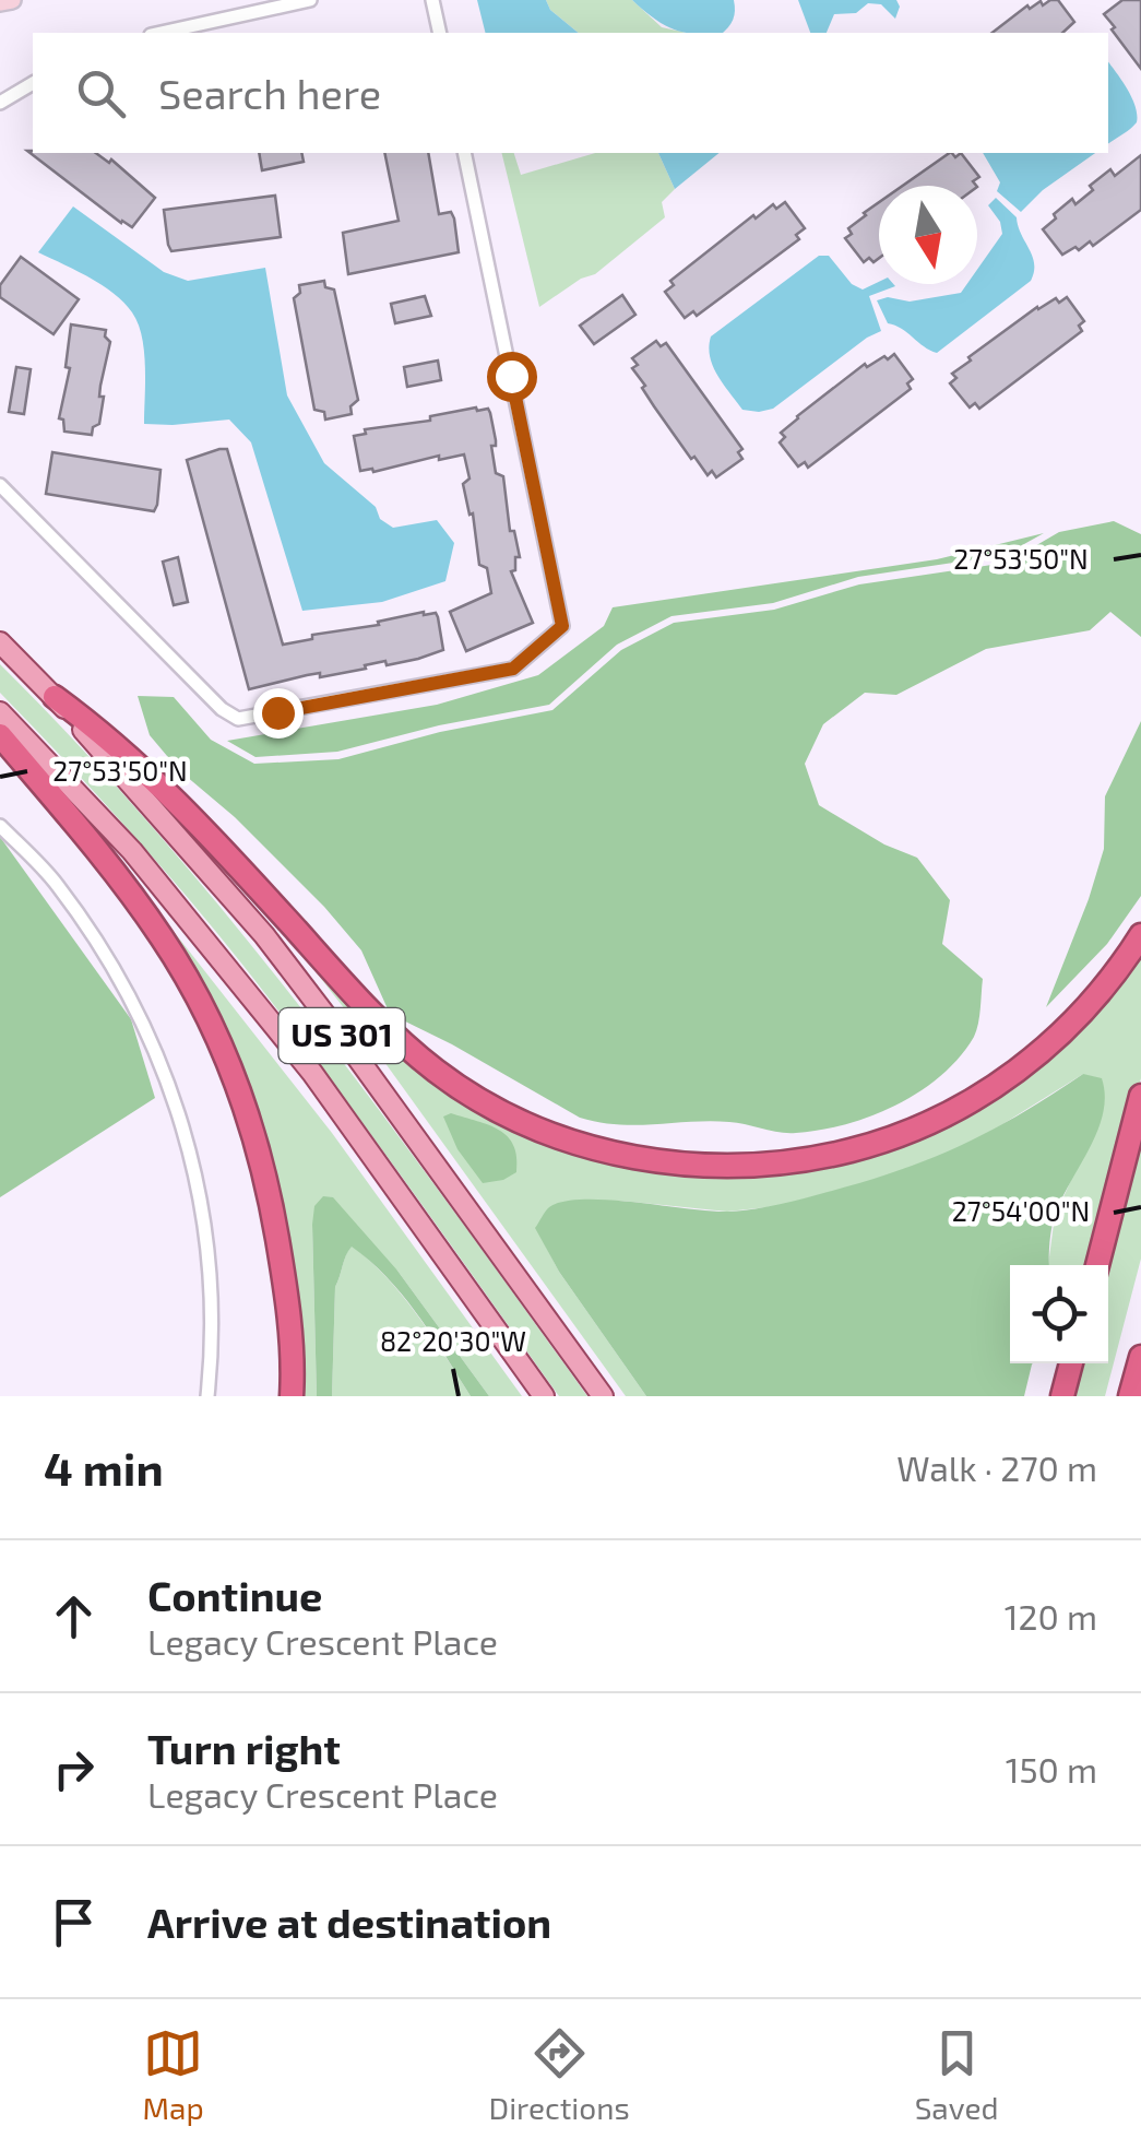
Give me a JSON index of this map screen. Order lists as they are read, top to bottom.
{
  "streets": {
    "main road": ["US 301"]
  },
  "north": "bottom",
  "page": {
    "search": "Search here",
    "heading": ["4 min", "Walk · 270 m"],
    "list": [
      ["Continue", "Legacy Crescent Place", "120 m"],
      ["Turn right", "Legacy Crescent Place", "150 m"],
      "Arrive at destination"
    ],
    "nav": ["Map", "Directions", "Saved"]
  },
  "coordinates": ["27°53'50\"N", "27°54'00\"N", "82°20'30\"W"]
}
